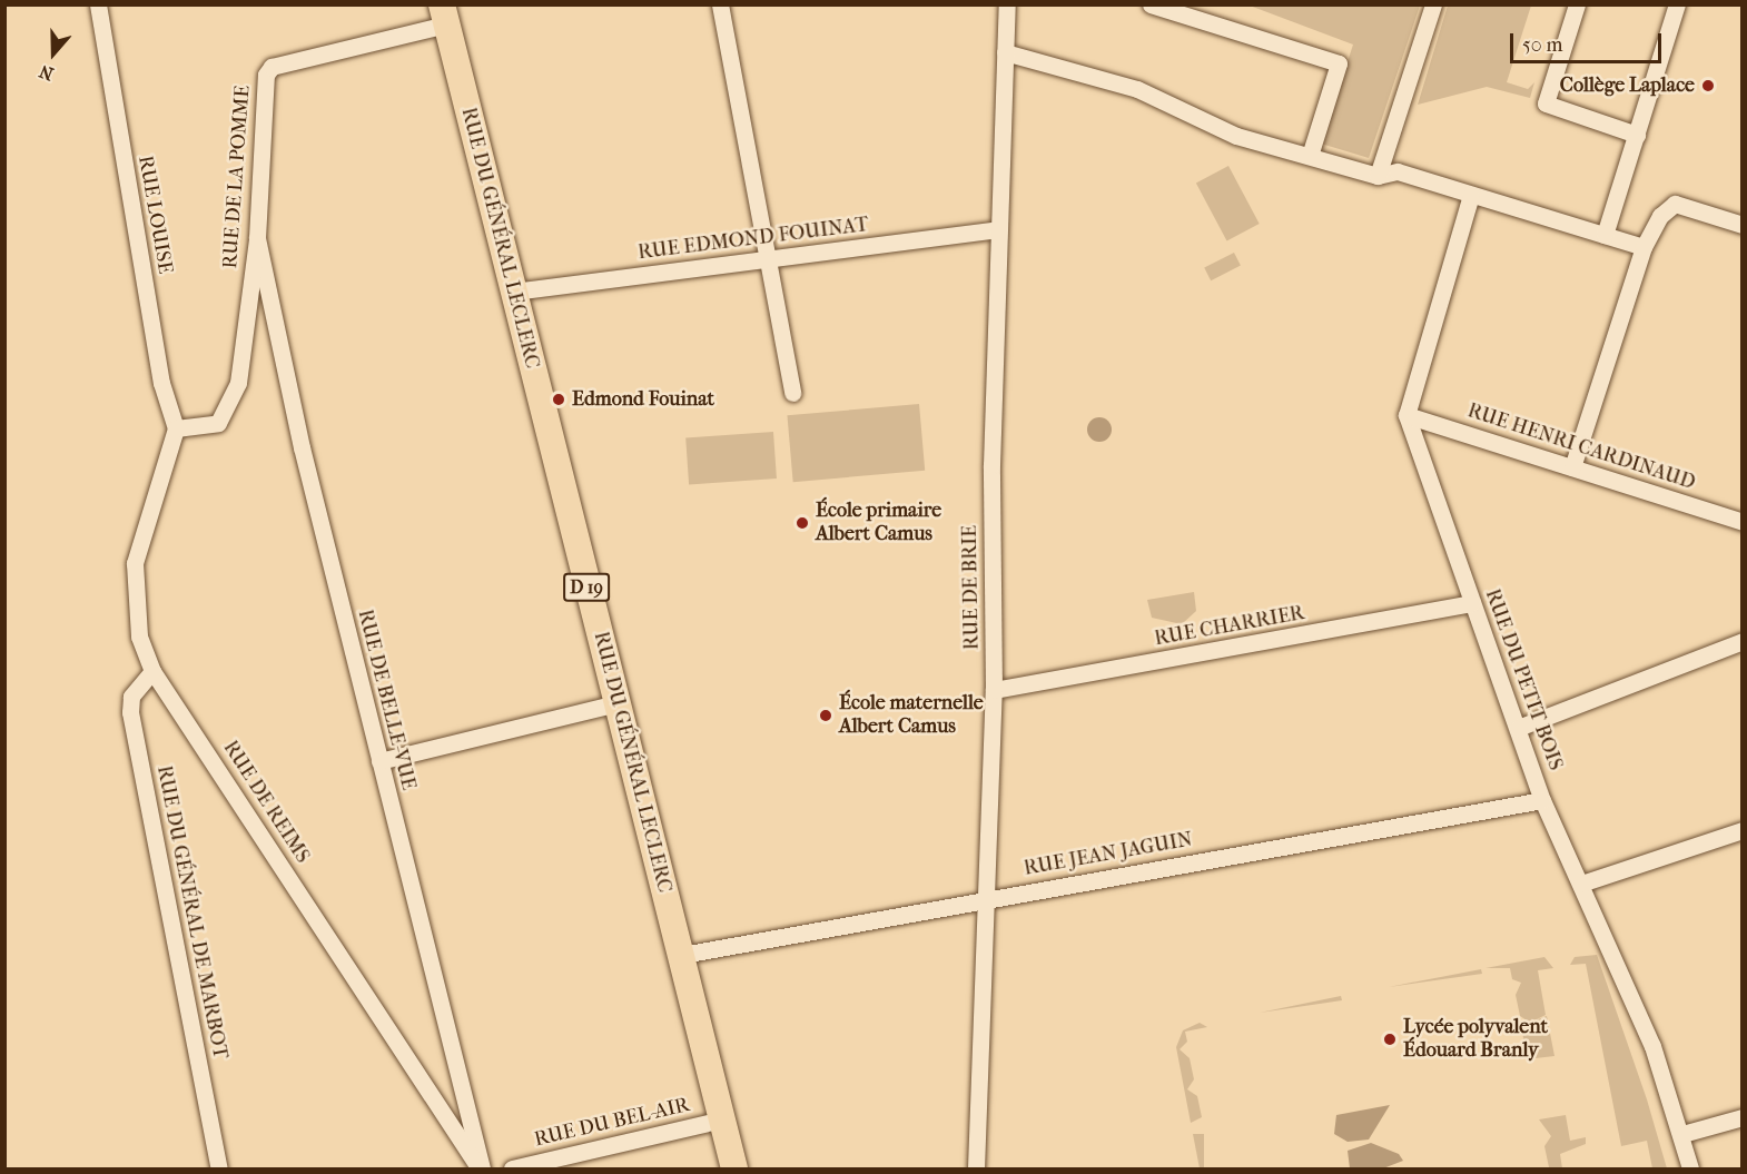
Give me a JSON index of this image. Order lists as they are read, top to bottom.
{
  "streets": {
    "main road": ["RUE DU GÉNÉRAL LECLERC", "D 19"],
    "street": [
      "RUE DE LA POMME",
      "RUE LOUISE",
      "RUE EDMOND FOUINAT",
      "RUE HENRI CARDINAUD",
      "RUE DE BRIE",
      "RUE CHARRIER",
      "RUE DU PETIT BOIS",
      "RUE DE BELLE-VUE",
      "RUE DE REIMS",
      "RUE JEAN JAGUIN",
      "RUE DU GÉNÉRAL DE MARBOT",
      "RUE DU BEL-AIR"
    ]
  },
  "crossings": [
    ["RUE DE LA POMME", "RUE LOUISE"],
    ["RUE DE LA POMME", "RUE DU GÉNÉRAL LECLERC"],
    ["RUE DE LA POMME", "RUE DE BELLE-VUE"],
    ["RUE DE LA POMME", "RUE DE REIMS"],
    ["RUE LOUISE", "RUE DE REIMS"],
    ["RUE DU GÉNÉRAL LECLERC", "RUE EDMOND FOUINAT"],
    ["RUE DU GÉNÉRAL LECLERC", "RUE JEAN JAGUIN"],
    ["RUE DU GÉNÉRAL LECLERC", "RUE DU BEL-AIR"],
    ["RUE EDMOND FOUINAT", "RUE DE BRIE"],
    ["RUE HENRI CARDINAUD", "RUE DU PETIT BOIS"],
    ["RUE DE BRIE", "RUE CHARRIER"],
    ["RUE DE BRIE", "RUE JEAN JAGUIN"],
    ["RUE CHARRIER", "RUE DU PETIT BOIS"],
    ["RUE DU PETIT BOIS", "RUE JEAN JAGUIN"],
    ["RUE DE BELLE-VUE", "RUE DE REIMS"],
    ["RUE DE REIMS", "RUE DU GÉNÉRAL DE MARBOT"]
  ],
  "places": [
    "Collège Laplace",
    "Edmond Fouinat",
    "École primaire Albert Camus",
    "École maternelle Albert Camus",
    "Lycée polyvalent Édouard Branly"
  ],
  "scale_bar": "50 m",
  "north": "bottom"
}
